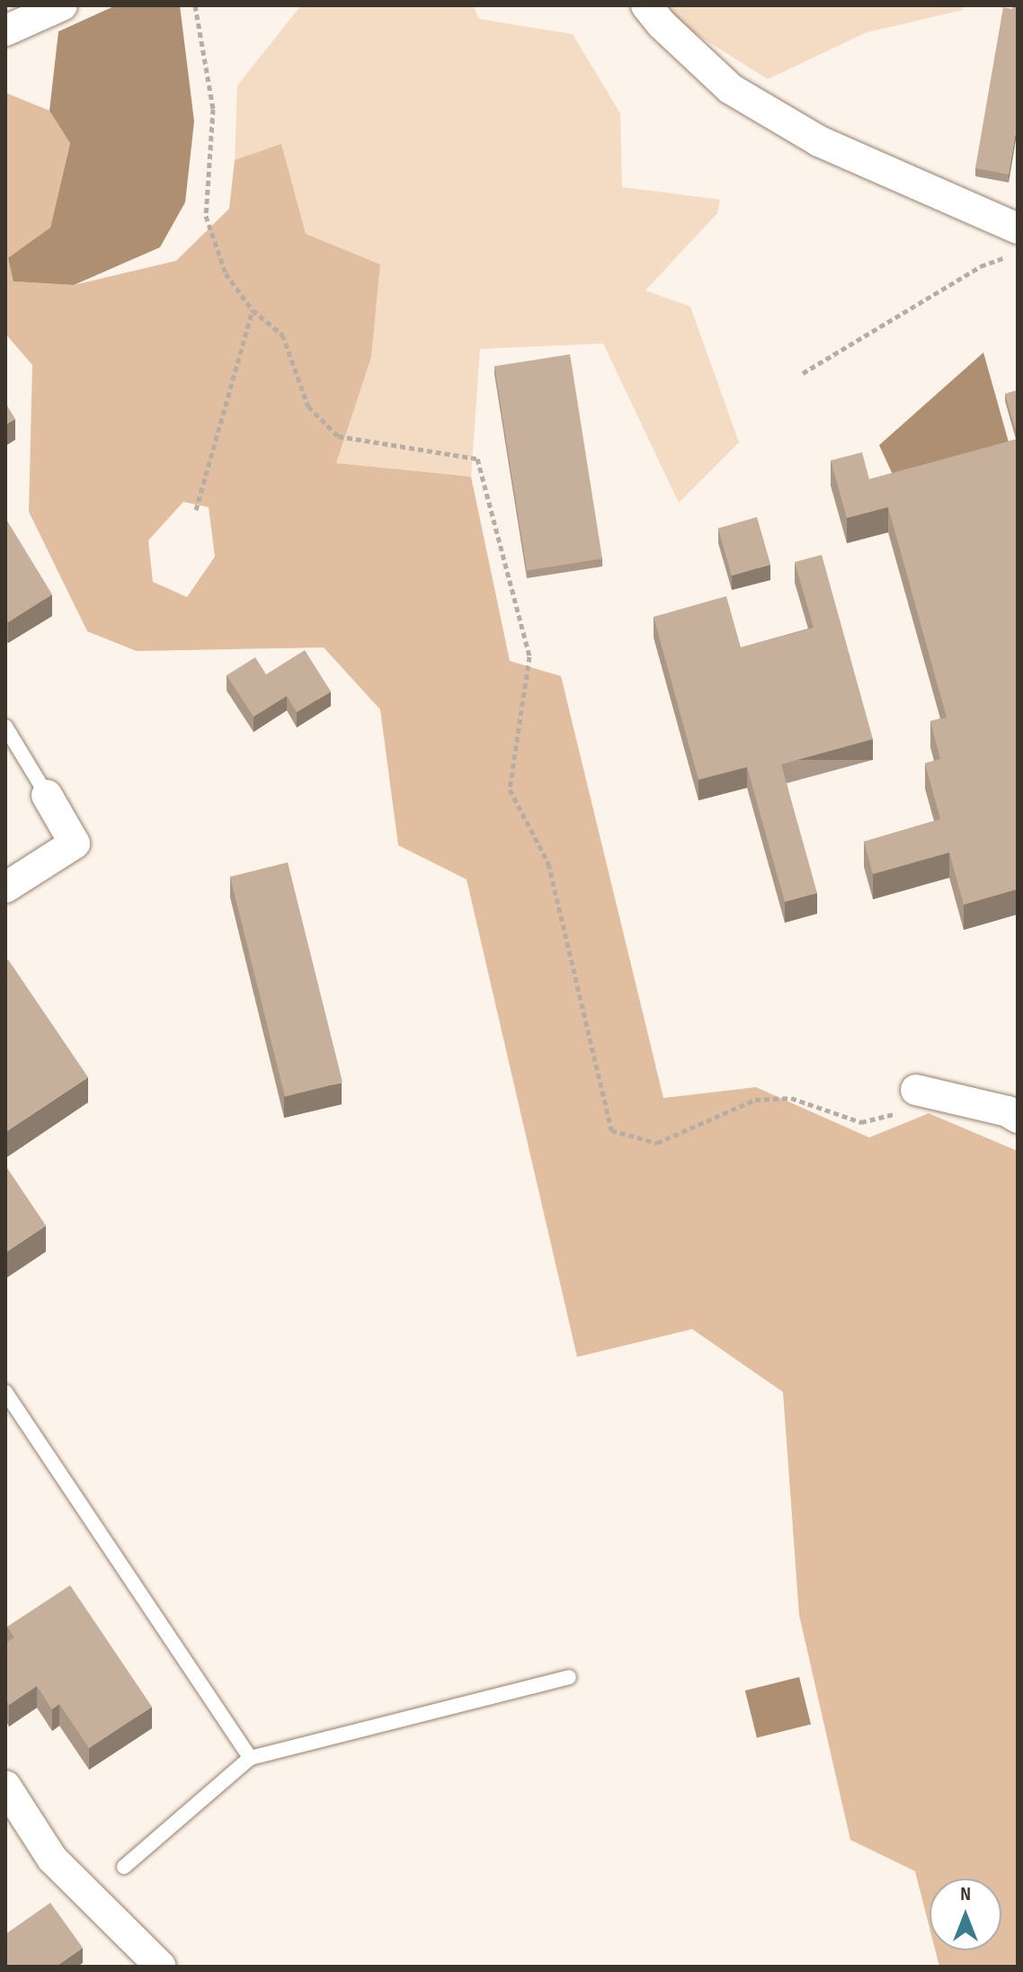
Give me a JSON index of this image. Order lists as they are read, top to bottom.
{
  "north": "top"
}
